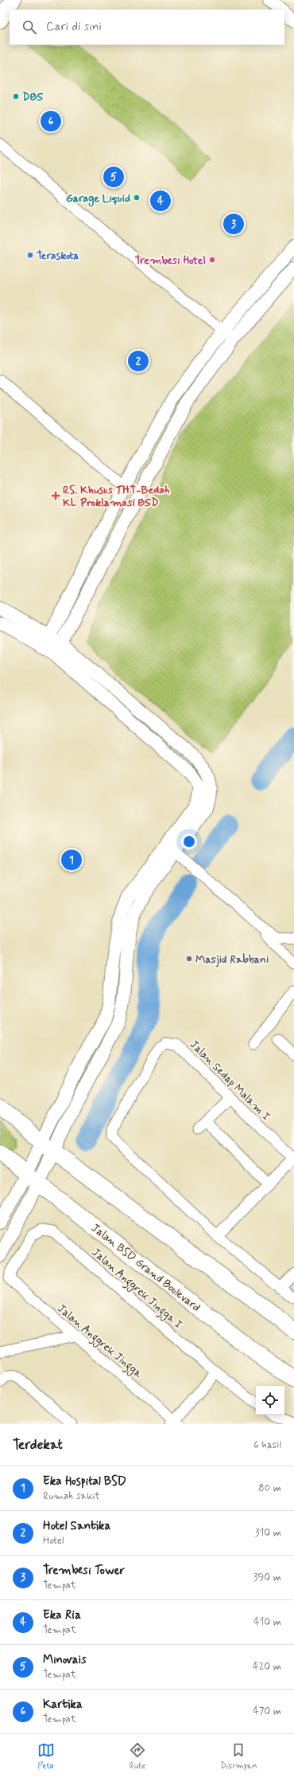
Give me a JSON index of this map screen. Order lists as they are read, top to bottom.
{
  "streets": {
    "main road": ["Jalan BSD Grand Boulevard"],
    "street": ["Jalan Sedap Malam I", "Jalan Anggrek Jingga I", "Jalan Anggrek Jingga"]
  },
  "crossings": [
    ["Jalan Anggrek Jingga I", "Jalan Anggrek Jingga"]
  ],
  "places": {
    "other": [
      "DBS",
      "Garage Liquid",
      "Teraskota",
      "Trembesi Hotel",
      "Masjid Rabbani"
    ],
    "health": ["RS. Khusus THT-Bedah KL Proklamasi BSD"]
  },
  "page": {
    "search": "Cari di sini",
    "pins": [
      "6",
      "5",
      "4",
      "3",
      "2",
      "1"
    ],
    "heading": ["Terdekat", "6 hasil"],
    "list": [
      {
        "mark": "1",
        "name": "Eka Hospital BSD",
        "note": "Rumah sakit",
        "value": "80 m"
      },
      {
        "mark": "2",
        "name": "Hotel Santika",
        "note": "Hotel",
        "value": "310 m"
      },
      {
        "mark": "3",
        "name": "Trembesi Tower",
        "note": "Tempat",
        "value": "390 m"
      },
      {
        "mark": "4",
        "name": "Eka Ria",
        "note": "Tempat",
        "value": "410 m"
      },
      {
        "mark": "5",
        "name": "Minovais",
        "note": "Tempat",
        "value": "420 m"
      },
      {
        "mark": "6",
        "name": "Kartika",
        "note": "Tempat",
        "value": "470 m"
      }
    ],
    "nav": ["Peta", "Rute", "Disimpan"]
  }
}
